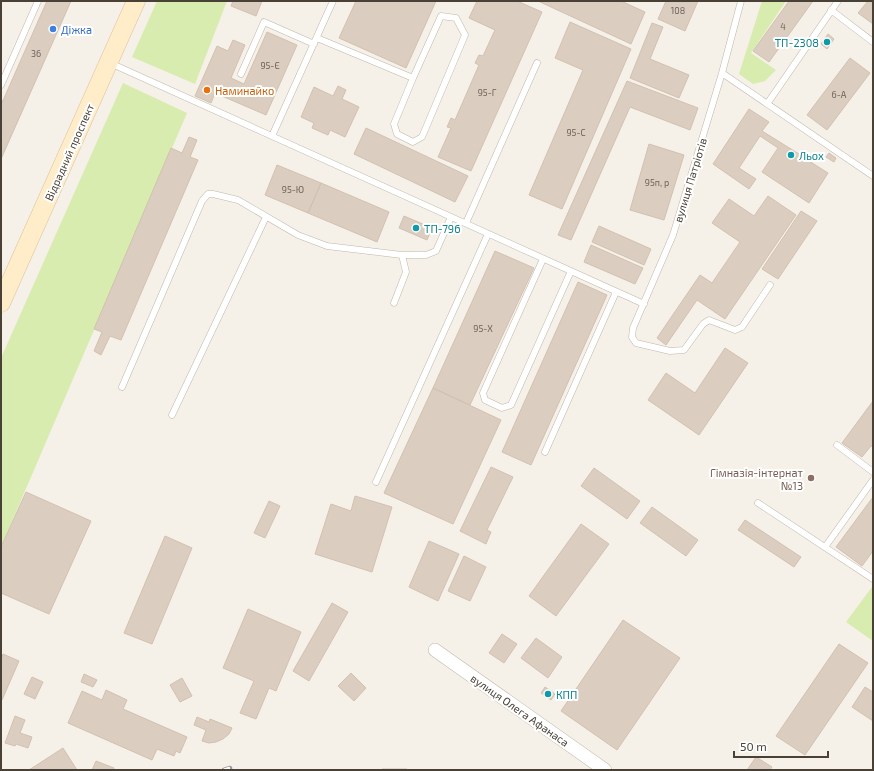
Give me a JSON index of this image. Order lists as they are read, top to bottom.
{
  "streets": {
    "main road": ["Відрадний проспект"],
    "street": ["вулиця Олега Афанаса"],
    "lane": ["вулиця Патріотів"]
  },
  "places": [
    "Діжка",
    "ТП-2308",
    "Наминайко",
    "Льох",
    "ТП-796",
    "Гімназія-інтернат №13",
    "КПП"
  ],
  "house_numbers": [
    "108",
    "4",
    "36",
    "95-Є",
    "95-Г",
    "6-А",
    "95-С",
    "95п, р",
    "95-Ю",
    "95-Х"
  ],
  "scale_bar": "50 m"
}
